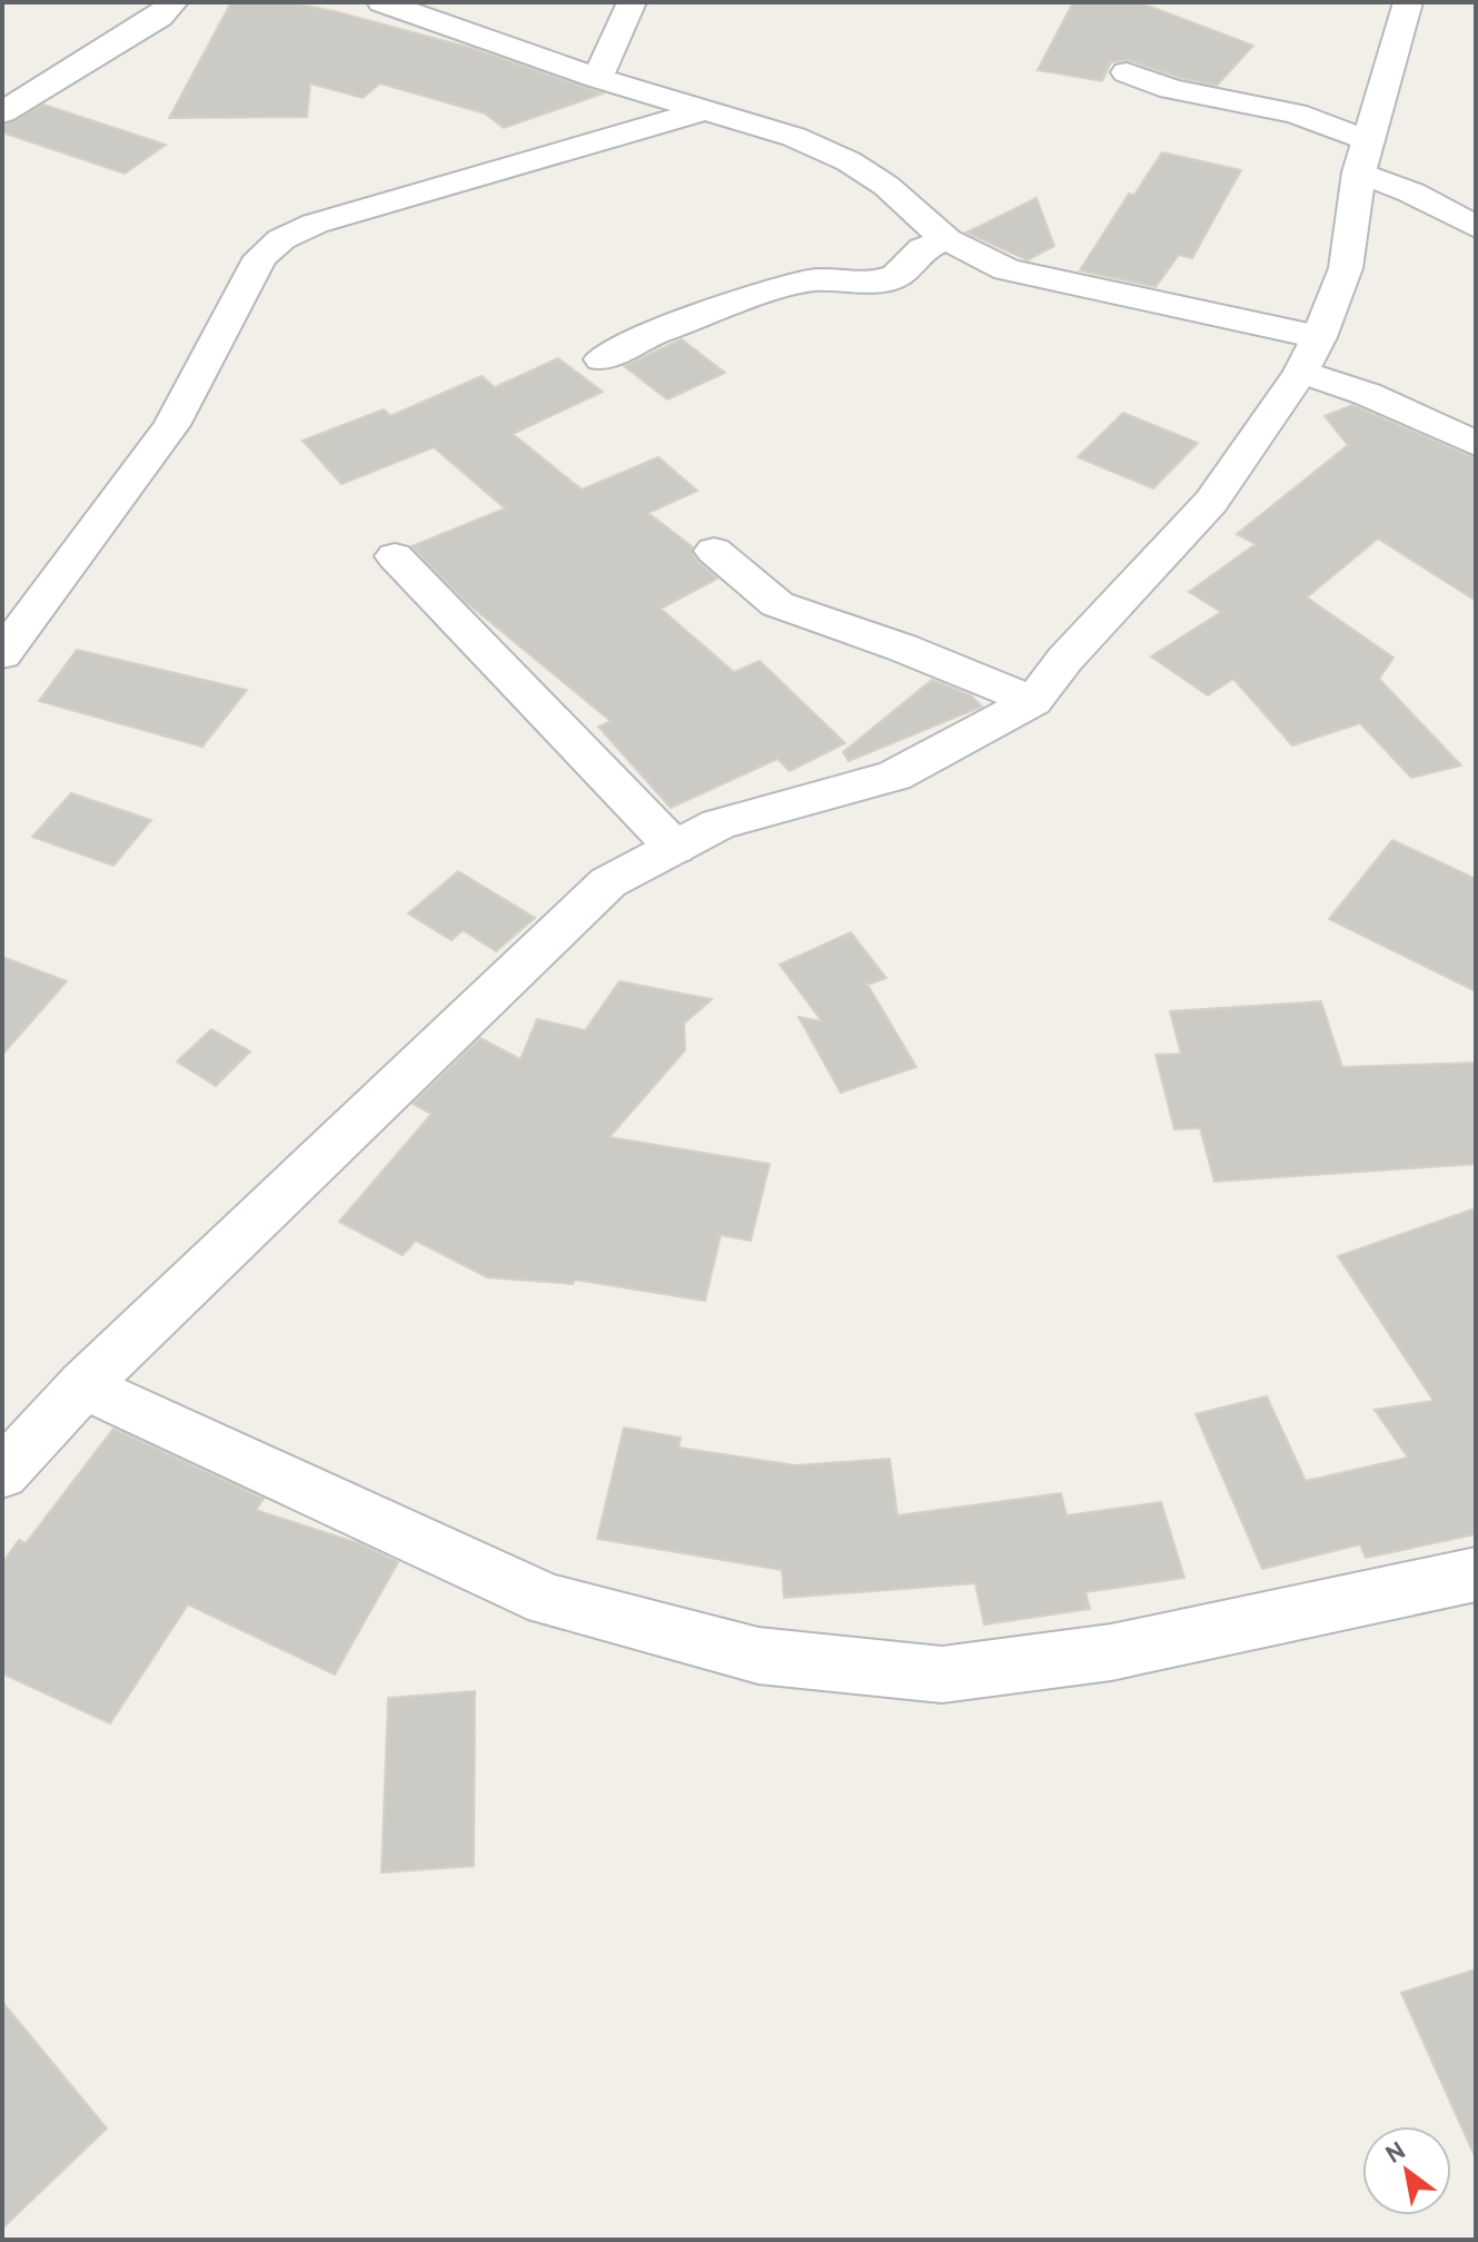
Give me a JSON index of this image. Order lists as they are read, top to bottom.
{
  "north": "top left"
}
